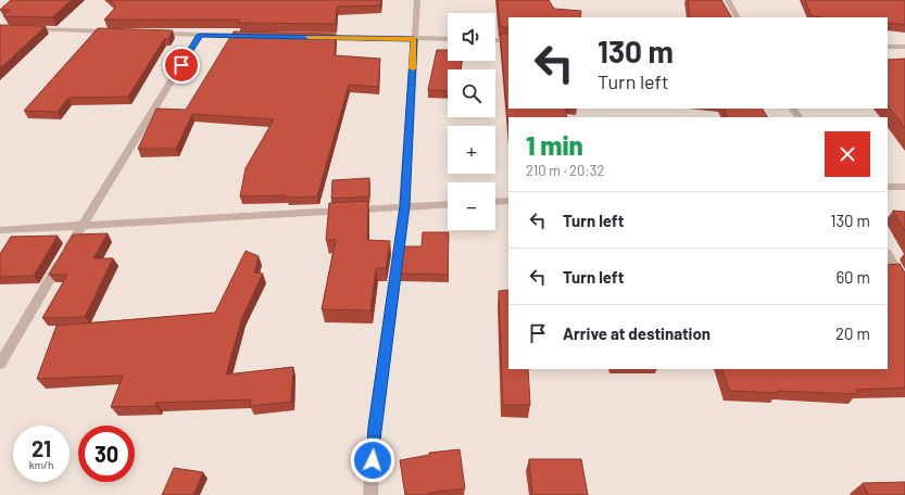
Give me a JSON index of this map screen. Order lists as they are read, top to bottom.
{
  "page": {
    "map_buttons": ["+", "−"],
    "turn": ["130 m", "Turn left"],
    "heading": ["1 min", "210 m · 20:32"],
    "list": [
      {
        "name": "Turn left",
        "value": "130 m"
      },
      {
        "name": "Turn left",
        "value": "60 m"
      },
      {
        "name": "Arrive at destination",
        "value": "20 m"
      }
    ],
    "speed": "21 km/h",
    "limit": "30"
  }
}
